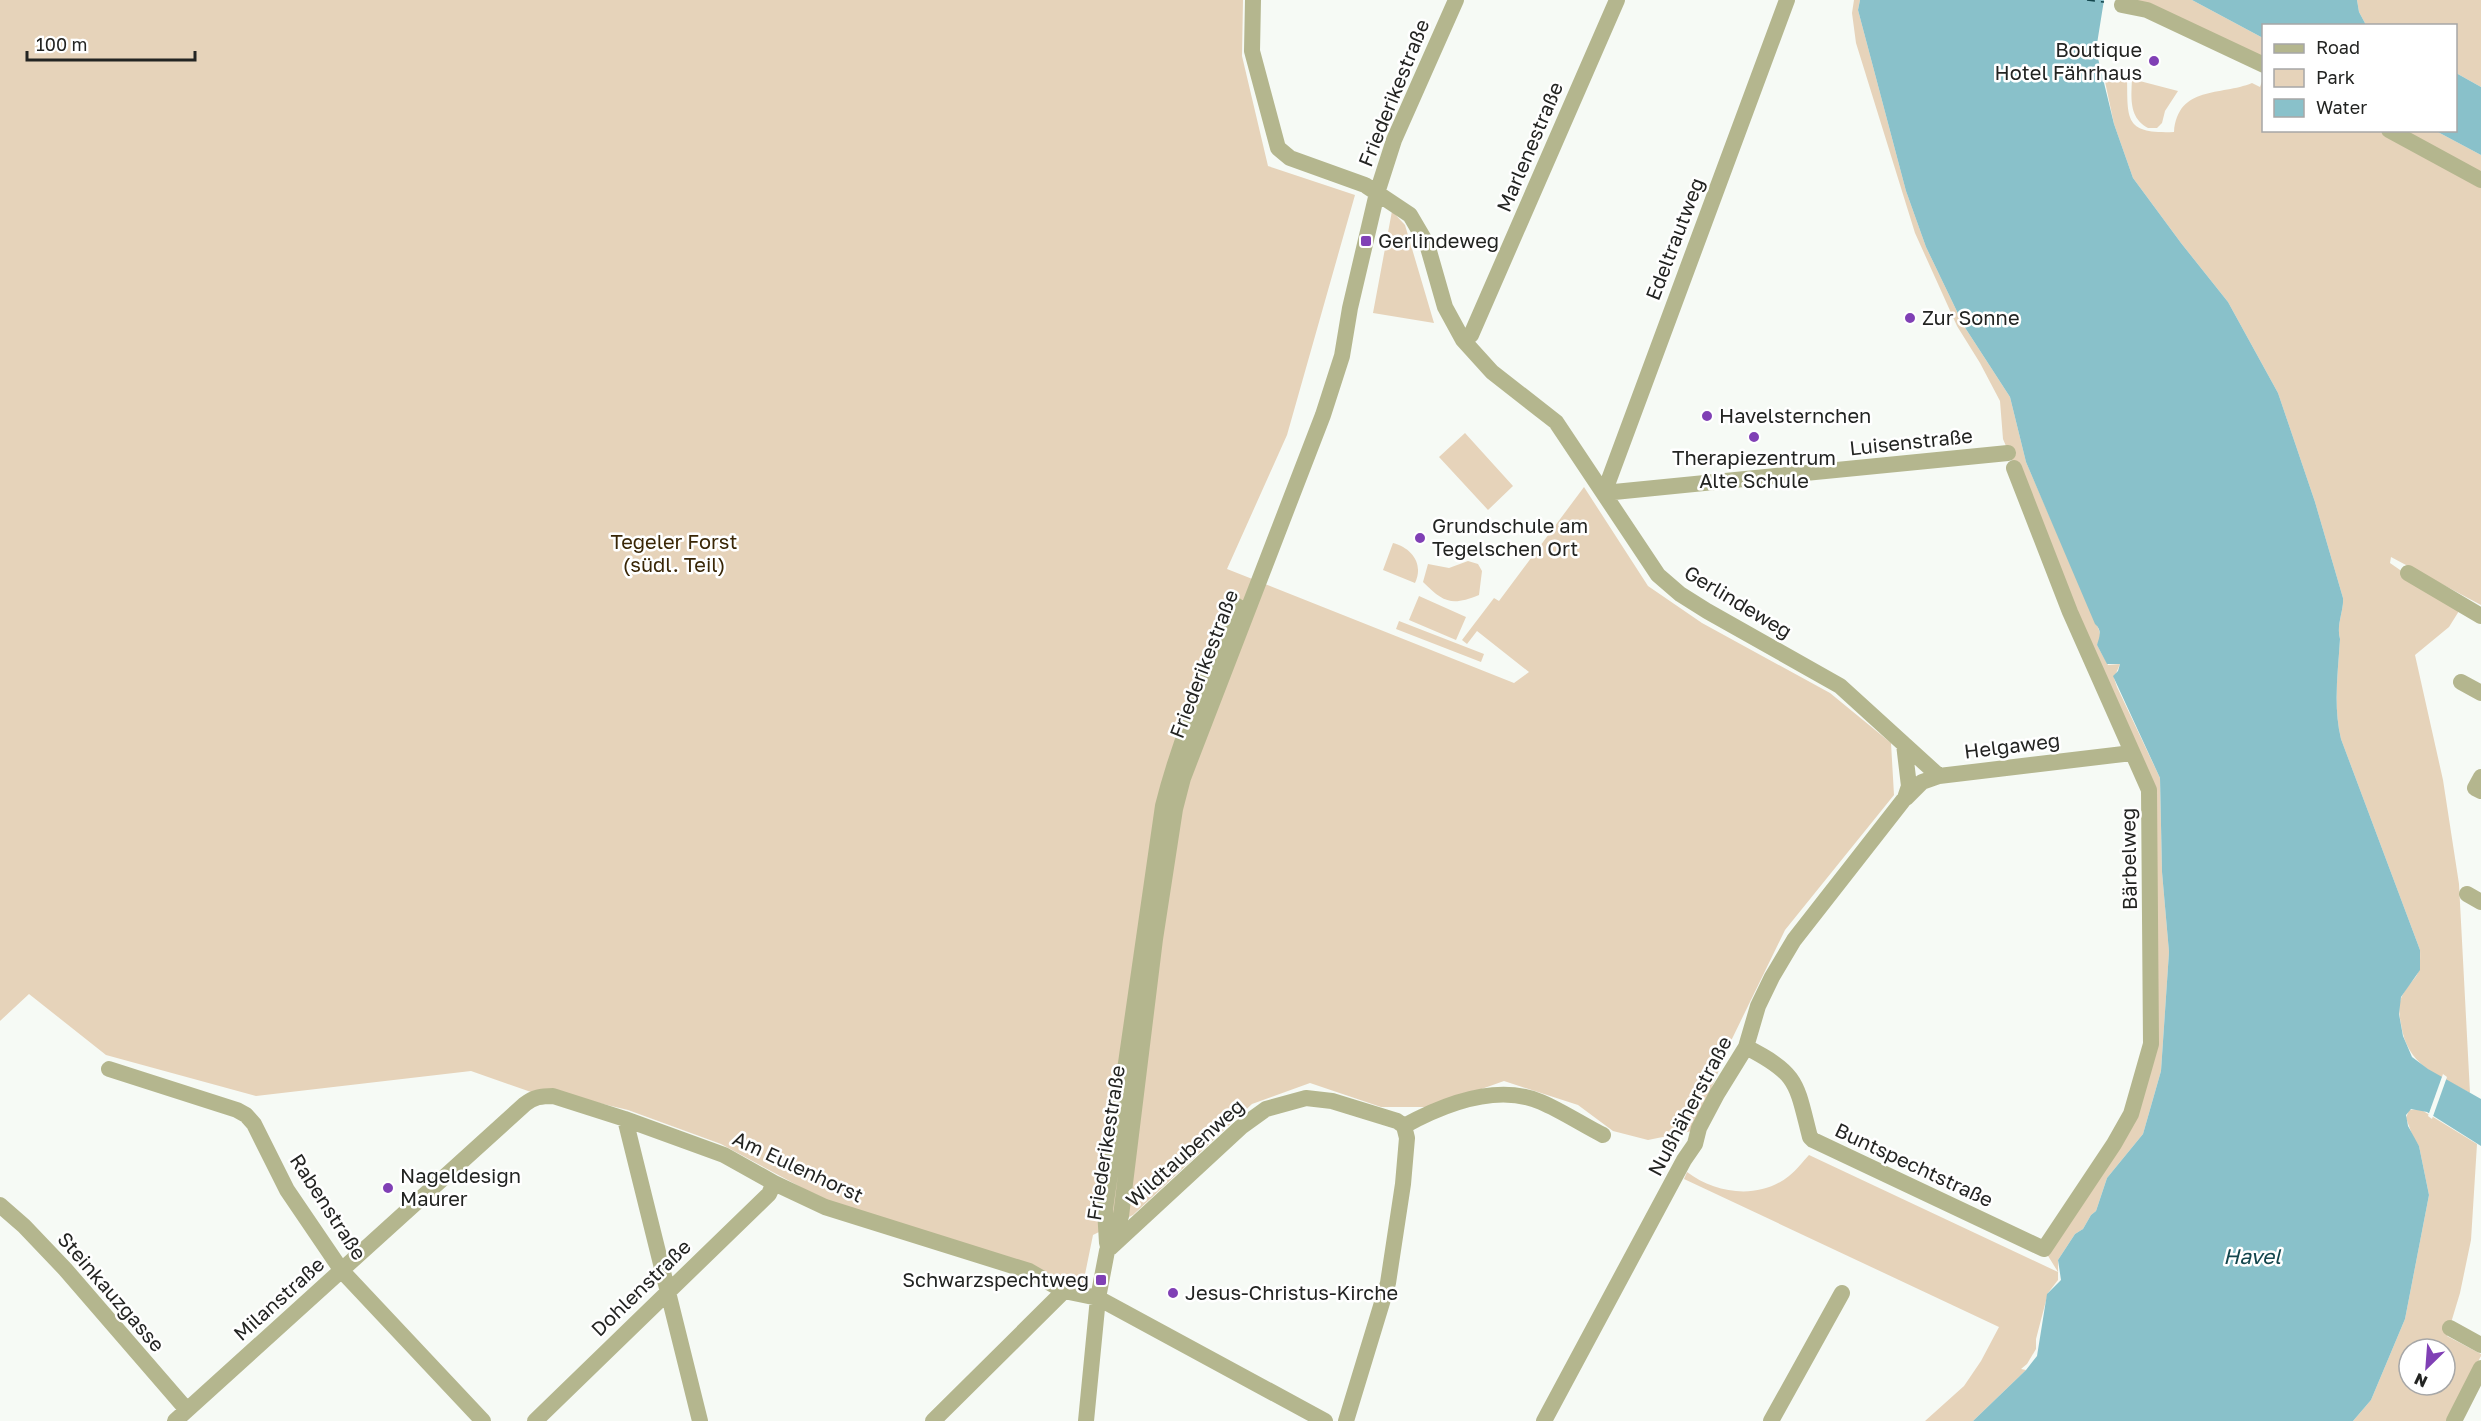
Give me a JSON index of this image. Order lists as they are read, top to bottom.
{
  "streets": {
    "street": [
      "Friederikestraße",
      "Marlenestraße",
      "Edeltrautweg",
      "Luisenstraße",
      "Gerlindeweg",
      "Helgaweg",
      "Bärbelweg",
      "Nußhäherstraße",
      "Wildtaubenweg",
      "Buntspechtstraße",
      "Am Eulenhorst",
      "Rabenstraße",
      "Dohlenstraße",
      "Steinkauzgasse",
      "Milanstraße"
    ]
  },
  "crossings": [
    ["Friederikestraße", "Gerlindeweg"],
    ["Friederikestraße", "Wildtaubenweg"],
    ["Friederikestraße", "Am Eulenhorst"],
    ["Marlenestraße", "Gerlindeweg"],
    ["Edeltrautweg", "Luisenstraße"],
    ["Edeltrautweg", "Gerlindeweg"],
    ["Luisenstraße", "Gerlindeweg"],
    ["Luisenstraße", "Bärbelweg"],
    ["Gerlindeweg", "Helgaweg"],
    ["Helgaweg", "Bärbelweg"],
    ["Helgaweg", "Nußhäherstraße"],
    ["Bärbelweg", "Buntspechtstraße"],
    ["Nußhäherstraße", "Buntspechtstraße"],
    ["Am Eulenhorst", "Dohlenstraße"],
    ["Am Eulenhorst", "Milanstraße"],
    ["Rabenstraße", "Milanstraße"],
    ["Steinkauzgasse", "Milanstraße"]
  ],
  "water": ["Havel"],
  "parks": ["Tegeler Forst (südl. Teil)"],
  "places": {
    "other": [
      "Boutique Hotel Fährhaus",
      "Zur Sonne",
      "Havelsternchen",
      "Therapiezentrum Alte Schule",
      "Grundschule am Tegelschen Ort",
      "Nageldesign Maurer",
      "Jesus-Christus-Kirche"
    ],
    "transit": ["Gerlindeweg", "Schwarzspechtweg"]
  },
  "legend": ["Road", "Park", "Water"],
  "scale_bar": "100 m",
  "north": "bottom left"
}
